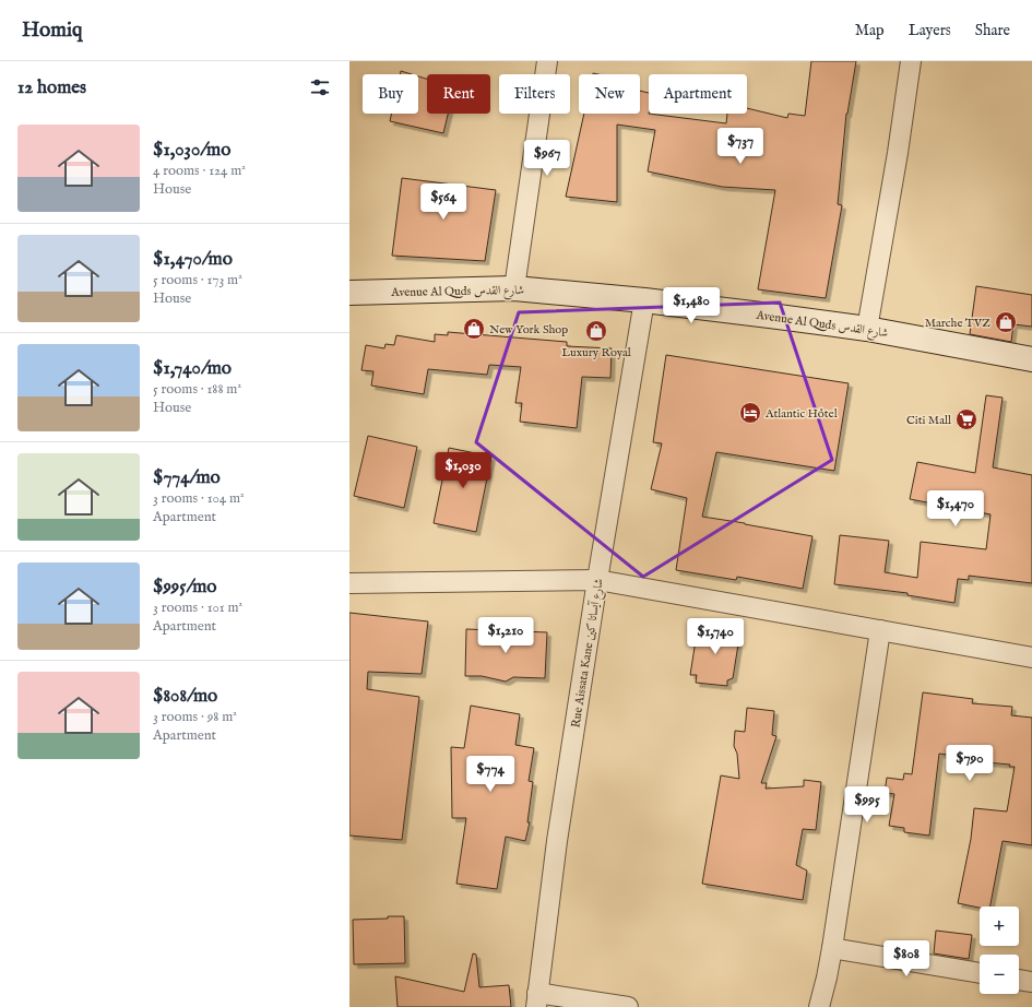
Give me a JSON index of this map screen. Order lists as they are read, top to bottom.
{
  "streets": {
    "street": ["Avenue Al Quds شارع القدس", "Rue Aissata Kane شارع آيساتا كين"]
  },
  "crossings": [
    ["Avenue Al Quds شارع القدس", "Rue Aissata Kane شارع آيساتا كين"]
  ],
  "places": {
    "shop": ["Marche TVZ", "New York Shop", "Luxury Royal"],
    "hotel": ["Atlantic Hôtel"],
    "supermarket": ["Citi Mall"]
  },
  "page": {
    "header": "Homiq",
    "nav": ["Map", "Layers", "Share"],
    "heading": "12 homes",
    "chip": [
      "Buy",
      "Rent",
      "Filters",
      "New",
      "Apartment"
    ],
    "list": [
      {
        "name": "$1,030/mo",
        "note": "4 rooms · 124 m² · House"
      },
      {
        "name": "$1,470/mo",
        "note": "5 rooms · 173 m² · House"
      },
      {
        "name": "$1,740/mo",
        "note": "5 rooms · 188 m² · House"
      },
      {
        "name": "$774/mo",
        "note": "3 rooms · 104 m² · Apartment"
      },
      {
        "name": "$995/mo",
        "note": "3 rooms · 101 m² · Apartment"
      },
      {
        "name": "$808/mo",
        "note": "3 rooms · 98 m² · Apartment"
      }
    ],
    "price": [
      "$737",
      "$967",
      "$564",
      "$1,480",
      "$1,030",
      "$1,470",
      "$1,210",
      "$1,740",
      "$790",
      "$774",
      "$995",
      "$808"
    ],
    "map_buttons": ["+", "−"]
  }
}
